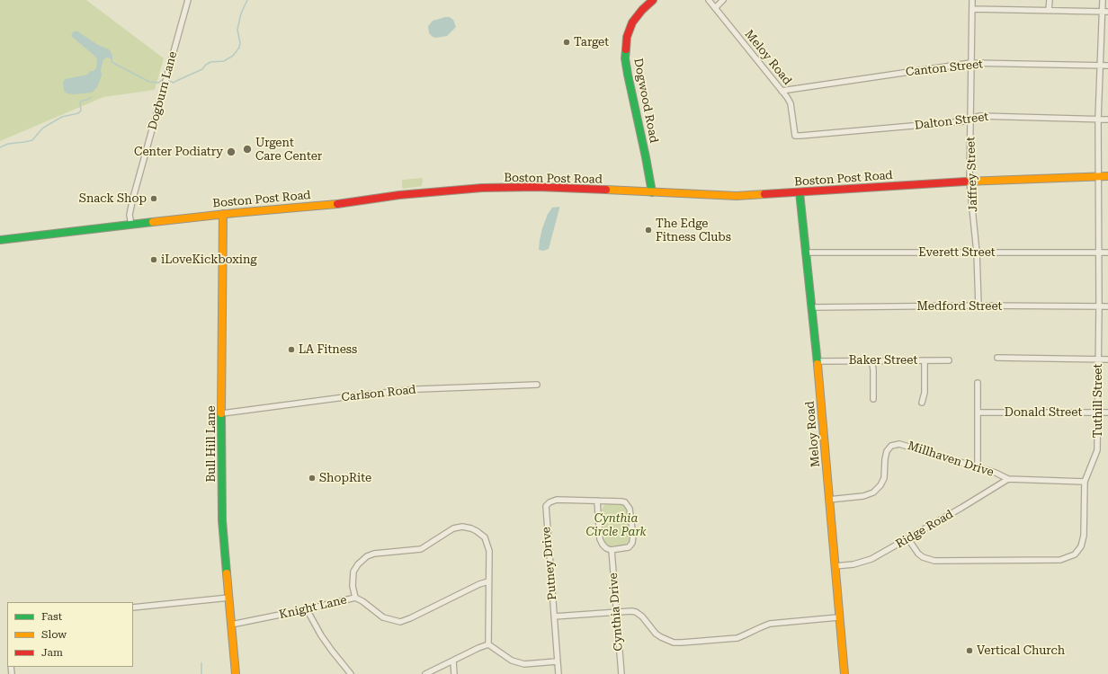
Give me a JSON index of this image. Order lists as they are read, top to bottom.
{
  "streets": {
    "main road": [
      "Meloy Road",
      "Dogwood Road",
      "Boston Post Road",
      "Bull Hill Lane"
    ],
    "street": [
      "Canton Street",
      "Dogburn Lane",
      "Dalton Street",
      "Jaffrey Street",
      "Everett Street",
      "Medford Street",
      "Baker Street",
      "Carlson Road",
      "Tuthill Street",
      "Donald Street",
      "Millhaven Drive",
      "Ridge Road",
      "Putney Drive",
      "Knight Lane",
      "Cynthia Drive"
    ]
  },
  "crossings": [
    ["Meloy Road", "Canton Street"],
    ["Meloy Road", "Dalton Street"],
    ["Meloy Road", "Boston Post Road"],
    ["Meloy Road", "Everett Street"],
    ["Meloy Road", "Medford Street"],
    ["Meloy Road", "Baker Street"],
    ["Meloy Road", "Millhaven Drive"],
    ["Meloy Road", "Ridge Road"],
    ["Canton Street", "Jaffrey Street"],
    ["Canton Street", "Tuthill Street"],
    ["Dogburn Lane", "Boston Post Road"],
    ["Dogwood Road", "Boston Post Road"],
    ["Dalton Street", "Jaffrey Street"],
    ["Dalton Street", "Tuthill Street"],
    ["Jaffrey Street", "Boston Post Road"],
    ["Jaffrey Street", "Everett Street"],
    ["Jaffrey Street", "Medford Street"],
    ["Boston Post Road", "Tuthill Street"],
    ["Boston Post Road", "Bull Hill Lane"],
    ["Everett Street", "Tuthill Street"],
    ["Medford Street", "Tuthill Street"],
    ["Carlson Road", "Bull Hill Lane"],
    ["Tuthill Street", "Donald Street"],
    ["Tuthill Street", "Millhaven Drive"],
    ["Tuthill Street", "Ridge Road"],
    ["Bull Hill Lane", "Knight Lane"],
    ["Millhaven Drive", "Ridge Road"]
  ],
  "parks": ["Cynthia Circle Park"],
  "places": [
    "Target",
    "Urgent Care Center",
    "Center Podiatry",
    "Snack Shop",
    "The Edge Fitness Clubs",
    "iLoveKickboxing",
    "LA Fitness",
    "ShopRite",
    "Vertical Church"
  ],
  "legend": ["Fast", "Slow", "Jam"]
}
